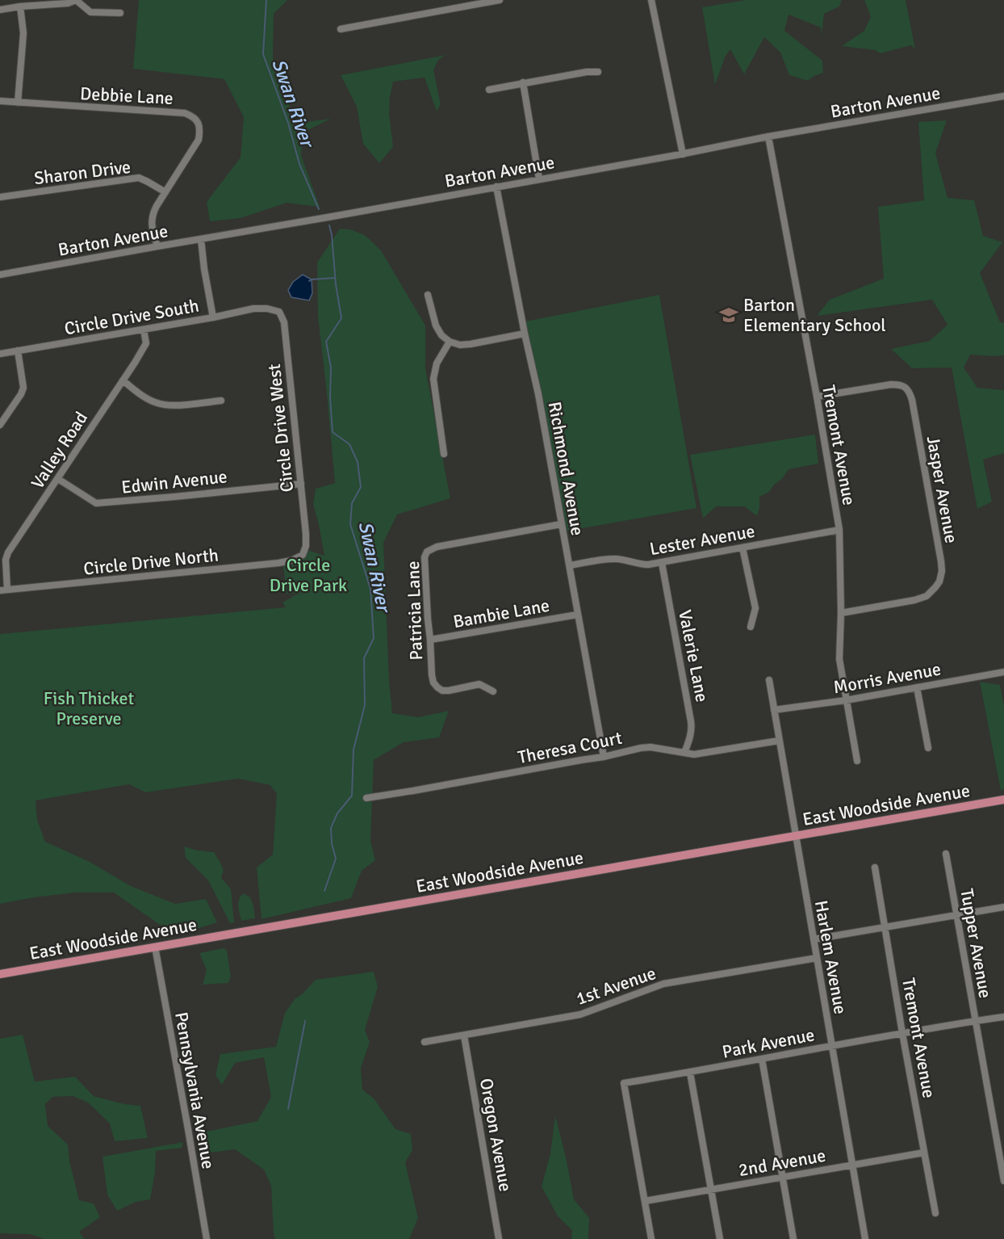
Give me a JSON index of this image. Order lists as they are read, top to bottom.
{
  "streets": {
    "main road": ["East Woodside Avenue"],
    "street": [
      "Debbie Lane",
      "Barton Avenue",
      "Sharon Drive",
      "Circle Drive South",
      "Circle Drive West",
      "Tremont Avenue",
      "Valley Road",
      "Richmond Avenue",
      "Edwin Avenue",
      "Jasper Avenue",
      "Lester Avenue",
      "Circle Drive North",
      "Patricia Lane",
      "Bambie Lane",
      "Valerie Lane",
      "Morris Avenue",
      "Theresa Court",
      "Tupper Avenue",
      "Harlem Avenue",
      "1st Avenue",
      "Park Avenue",
      "Pennsylvania Avenue",
      "Oregon Avenue",
      "2nd Avenue"
    ]
  },
  "crossings": [
    ["Debbie Lane", "Barton Avenue"],
    ["Debbie Lane", "Sharon Drive"],
    ["Barton Avenue", "Tremont Avenue"],
    ["Barton Avenue", "Richmond Avenue"],
    ["Circle Drive South", "Circle Drive West"],
    ["Circle Drive South", "Valley Road"],
    ["Circle Drive West", "Edwin Avenue"],
    ["Circle Drive West", "Circle Drive North"],
    ["Tremont Avenue", "Jasper Avenue"],
    ["Tremont Avenue", "Lester Avenue"],
    ["Tremont Avenue", "Morris Avenue"],
    ["Tremont Avenue", "Park Avenue"],
    ["Tremont Avenue", "2nd Avenue"],
    ["Valley Road", "Edwin Avenue"],
    ["Valley Road", "Circle Drive North"],
    ["Richmond Avenue", "Lester Avenue"],
    ["Richmond Avenue", "Patricia Lane"],
    ["Richmond Avenue", "Bambie Lane"],
    ["Richmond Avenue", "Theresa Court"],
    ["Lester Avenue", "Valerie Lane"],
    ["Patricia Lane", "Bambie Lane"],
    ["Valerie Lane", "Theresa Court"],
    ["Morris Avenue", "Harlem Avenue"],
    ["Theresa Court", "Harlem Avenue"],
    ["East Woodside Avenue", "Harlem Avenue"],
    ["East Woodside Avenue", "Pennsylvania Avenue"],
    ["Tupper Avenue", "Park Avenue"],
    ["Harlem Avenue", "1st Avenue"],
    ["Harlem Avenue", "Park Avenue"],
    ["Harlem Avenue", "2nd Avenue"],
    ["1st Avenue", "Oregon Avenue"],
    ["Park Avenue", "2nd Avenue"]
  ],
  "water": ["Swan River"],
  "parks": ["Circle Drive Park", "Fish Thicket Preserve"],
  "places": {
    "school or university": ["Barton Elementary School"]
  }
}
